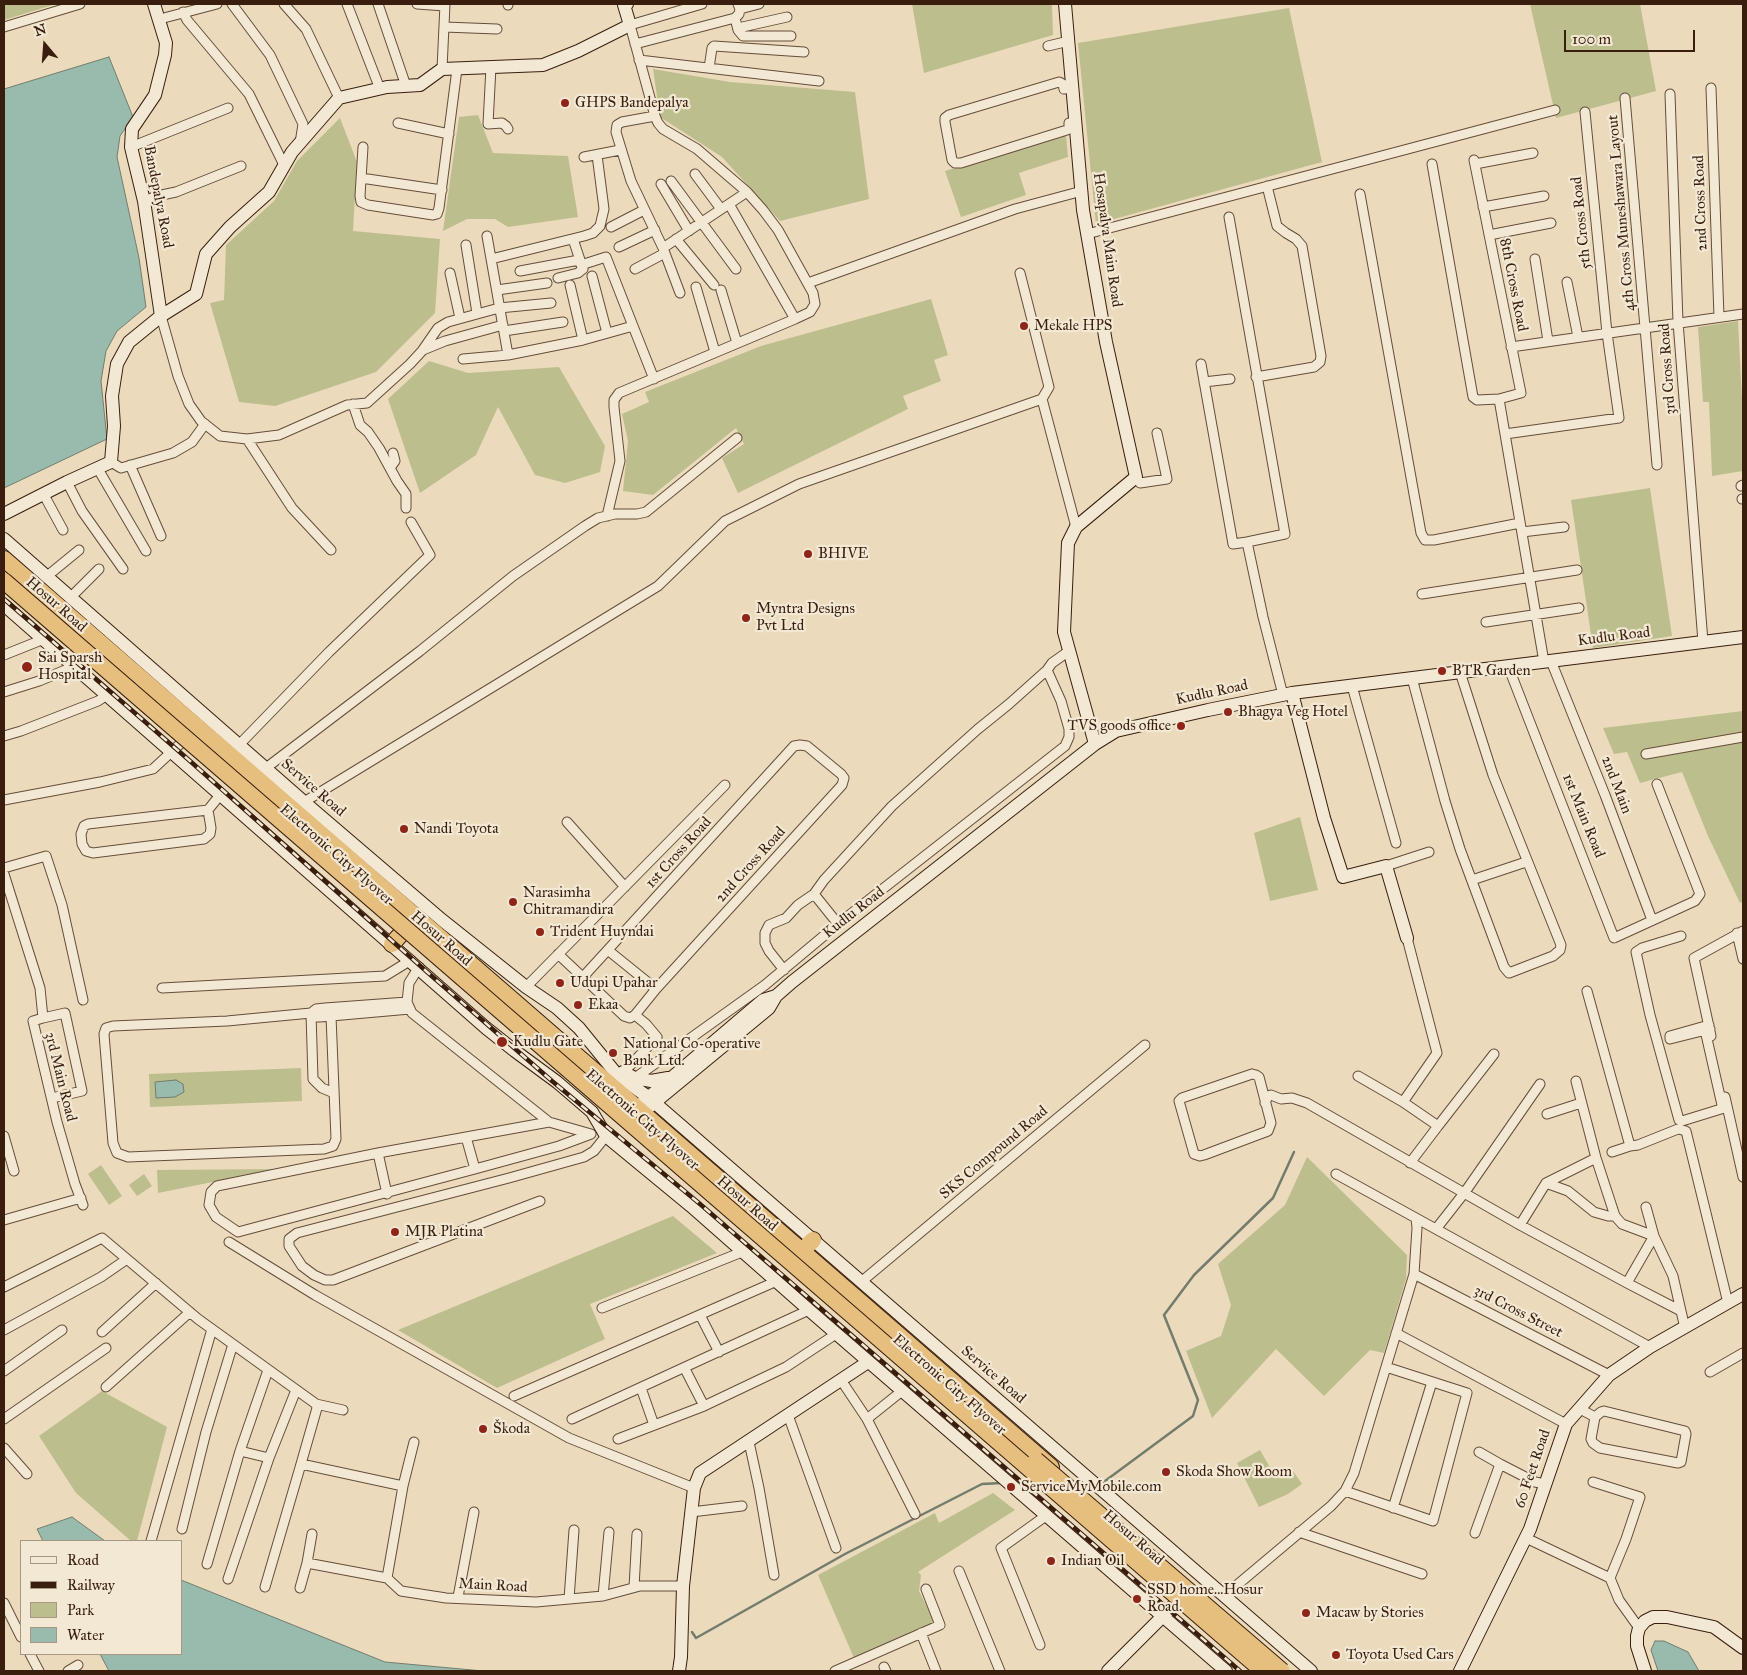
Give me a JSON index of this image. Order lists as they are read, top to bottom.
{
  "streets": {
    "highway": ["Hosur Road", "Electronic City Flyover"],
    "street": [
      "Bandepalya Road",
      "2nd Cross Road",
      "4th Cross Muneshawara Layout",
      "5th Cross Road",
      "Hosapalya Main Road",
      "8th Cross Road",
      "3rd Cross Road",
      "Kudlu Road",
      "2nd Main",
      "Service Road",
      "1st Main Road",
      "1st Cross Road",
      "3rd Main Road",
      "SKS Compound Road",
      "3rd Cross Street",
      "60 Feet Road",
      "Main Road"
    ]
  },
  "crossings": [
    ["2nd Cross Road", "1st Cross Road"],
    ["5th Cross Road", "2nd Main"],
    ["8th Cross Road", "2nd Main"],
    ["3rd Cross Road", "Kudlu Road"],
    ["Hosur Road", "Kudlu Road"],
    ["Hosur Road", "Service Road"],
    ["Kudlu Road", "2nd Main"],
    ["Kudlu Road", "1st Main Road"],
    ["2nd Main", "1st Main Road"],
    ["Service Road", "SKS Compound Road"],
    ["3rd Cross Street", "60 Feet Road"]
  ],
  "places": [
    "GHPS Bandepalya",
    "Mekale HPS",
    "BHIVE",
    "Myntra Designs Pvt Ltd",
    "Sai Sparsh Hospital",
    "BTR Garden",
    "Bhagya Veg Hotel",
    "TVS goods office",
    "Nandi Toyota",
    "Narasimha Chitramandira",
    "Trident Huyndai",
    "Udupi Upahar",
    "Ekaa",
    "Kudlu Gate",
    "National Co-operative Bank Ltd.",
    "MJR Platina",
    "Škoda",
    "Skoda Show Room",
    "ServiceMyMobile.com",
    "Indian Oil",
    "SSD home...Hosur Road.",
    "Macaw by Stories",
    "Toyota Used Cars"
  ],
  "legend": [
    "Road",
    "Railway",
    "Park",
    "Water"
  ],
  "scale_bar": "100 m",
  "north": "top"
}
